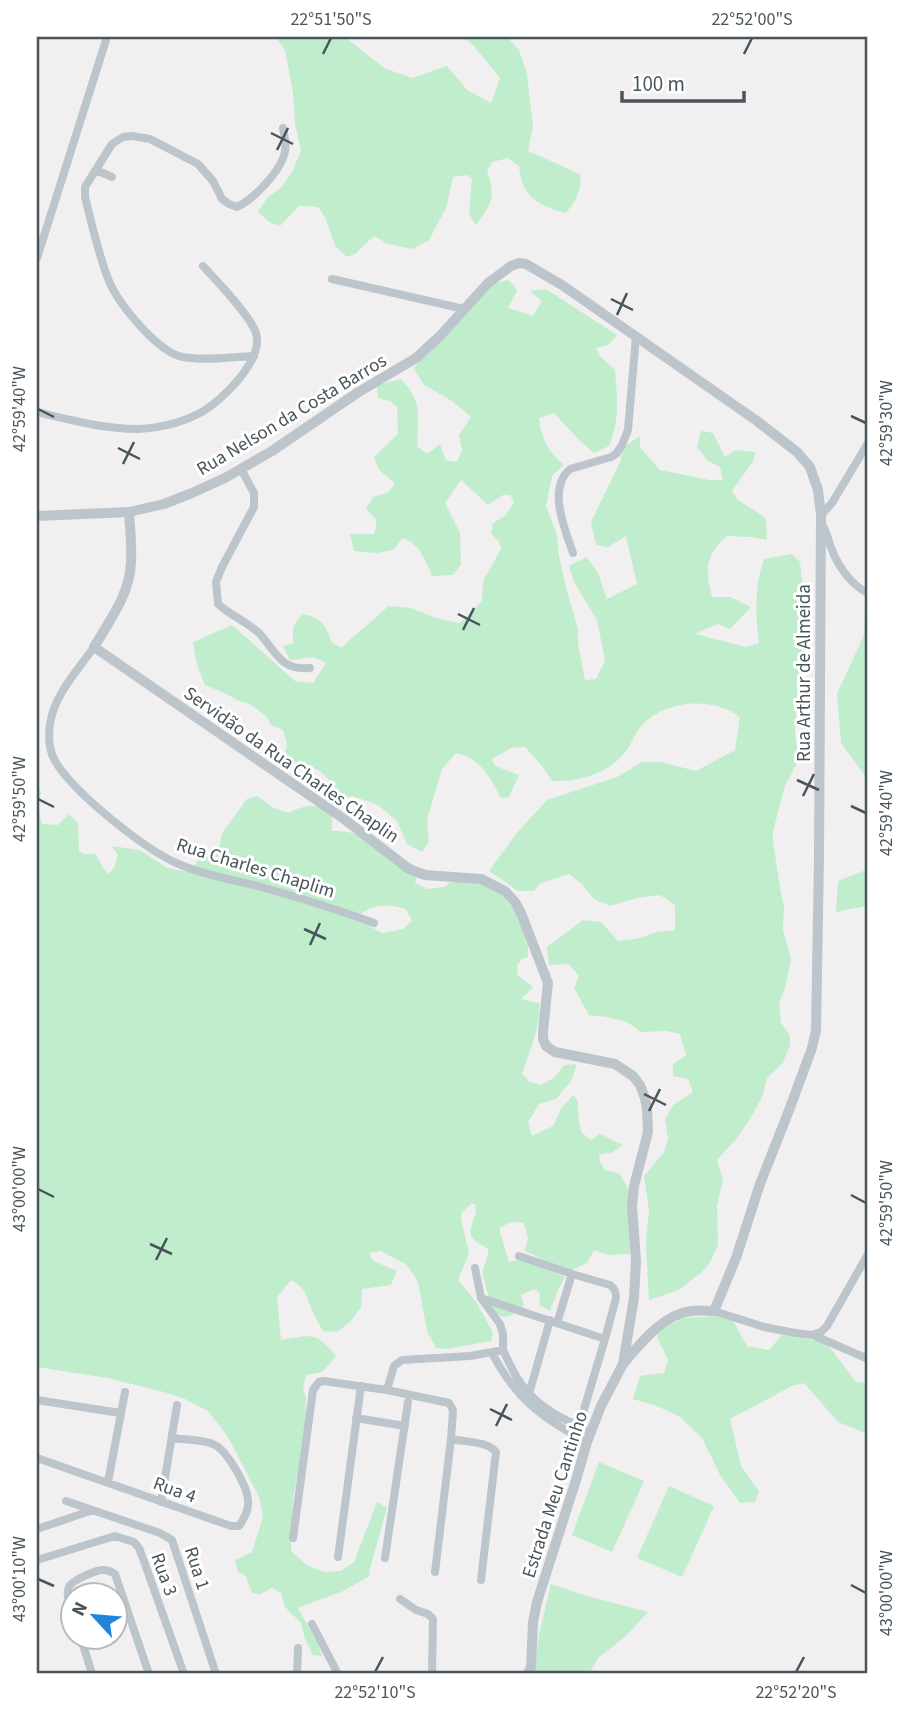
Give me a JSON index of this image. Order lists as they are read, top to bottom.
{
  "streets": {
    "street": [
      "Rua Nelson da Costa Barros",
      "Rua Arthur de Almeida",
      "Servidão da Rua Charles Chaplin",
      "Rua Charles Chaplim",
      "Rua 4",
      "Estrada Meu Cantinho",
      "Rua 1",
      "Rua 3"
    ]
  },
  "crossings": [
    ["Rua Nelson da Costa Barros", "Rua Arthur de Almeida"],
    ["Rua Nelson da Costa Barros", "Rua Charles Chaplim"],
    ["Servidão da Rua Charles Chaplin", "Rua Charles Chaplim"],
    ["Servidão da Rua Charles Chaplin", "Estrada Meu Cantinho"]
  ],
  "scale_bar": "100 m",
  "north": "top left",
  "coordinates": [
    "22°51'50\"S",
    "22°52'00\"S",
    "42°59'40\"W",
    "42°59'30\"W",
    "42°59'50\"W",
    "43°00'00\"W",
    "43°00'10\"W",
    "22°52'10\"S",
    "22°52'20\"S"
  ]
}
